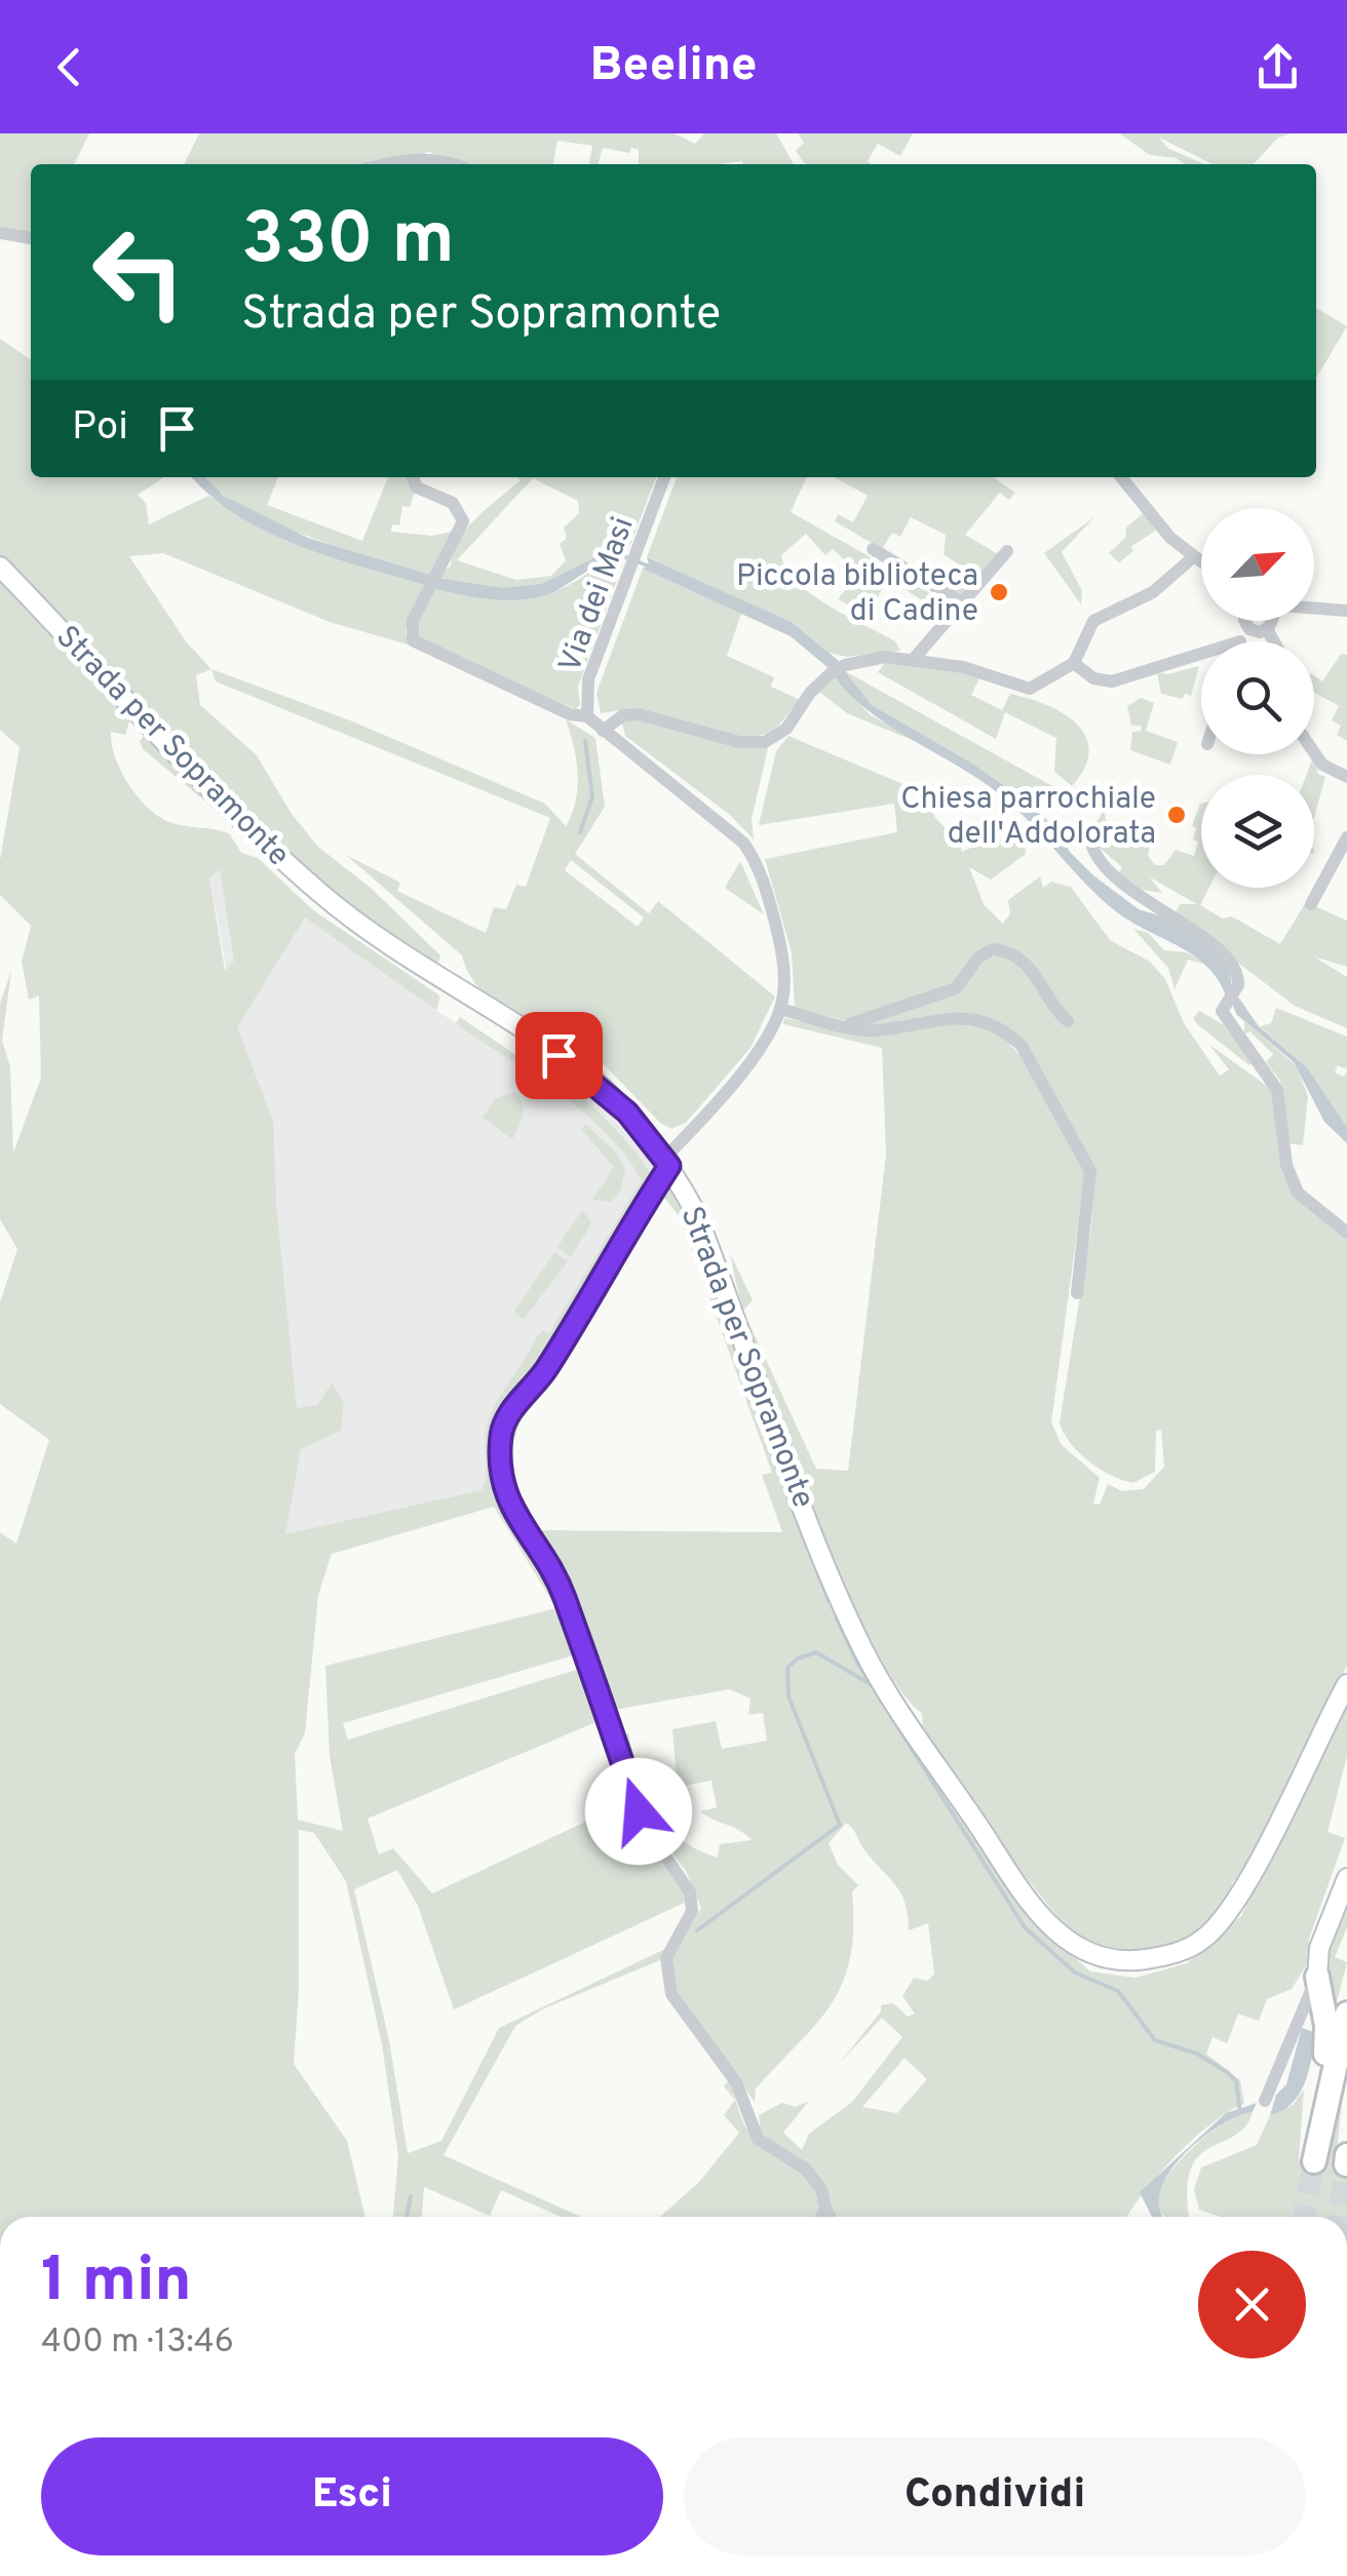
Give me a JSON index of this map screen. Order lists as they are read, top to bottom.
{
  "streets": {
    "main road": ["Strada per Sopramonte"],
    "street": ["Via dei Masi"]
  },
  "places": ["Piccola biblioteca di Cadine", "Chiesa parrochiale dell'Addolorata"],
  "north": "top right",
  "page": {
    "header": "Beeline",
    "turn": ["330 m", "Strada per Sopramonte"],
    "then": "Poi",
    "heading": ["1 min", "400 m · 13:46"],
    "buttons": ["Esci", "Condividi"]
  }
}
